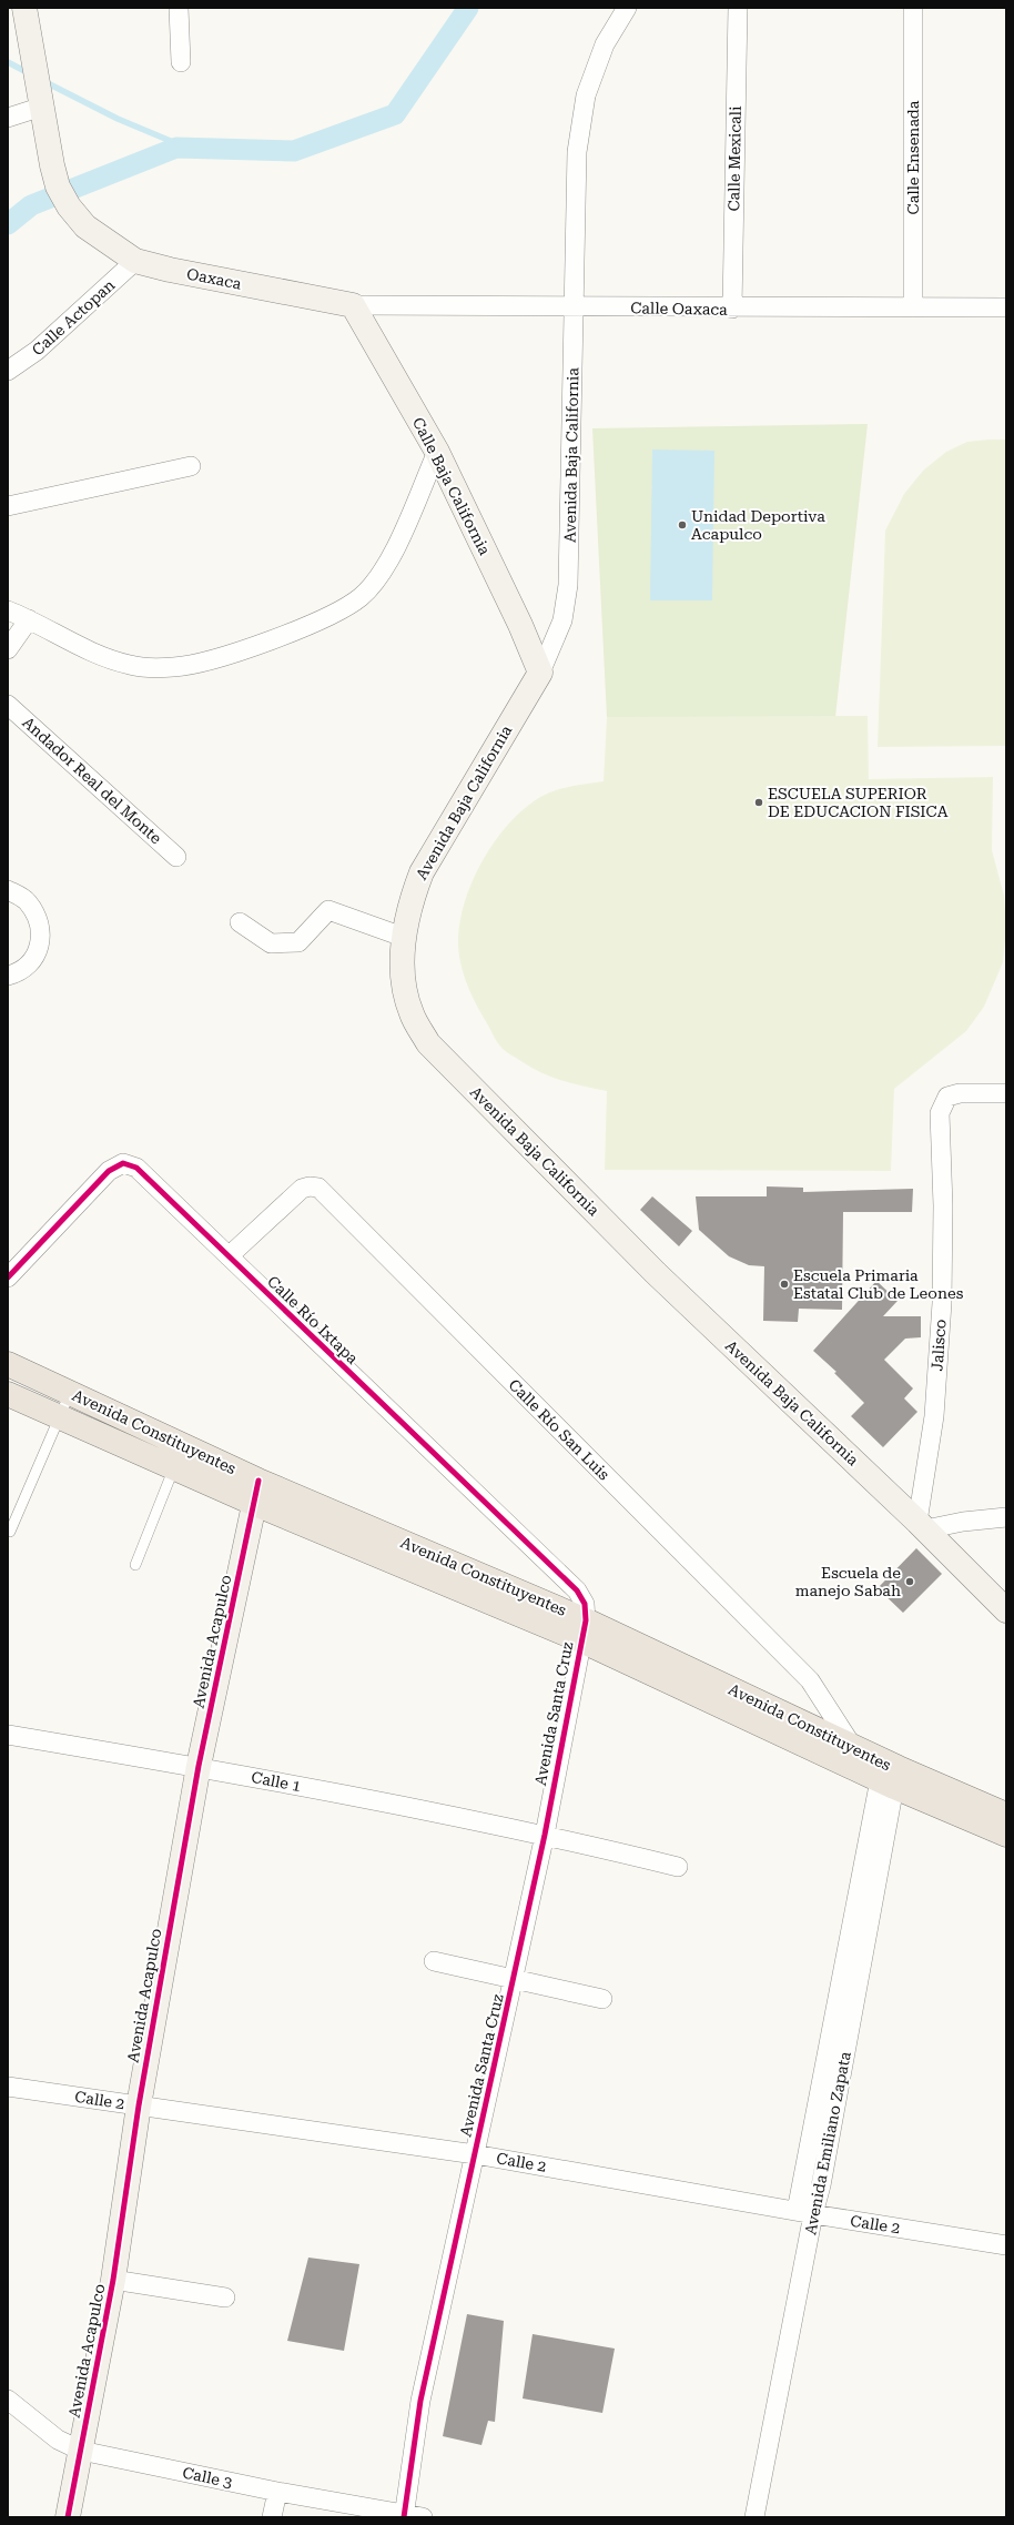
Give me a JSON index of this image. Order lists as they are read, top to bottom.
{
  "streets": {
    "main road": [
      "Oaxaca",
      "Avenida Baja California",
      "Calle Baja California",
      "Avenida Constituyentes",
      "Avenida Acapulco"
    ],
    "street": [
      "Calle Ensenada",
      "Calle Mexicali",
      "Calle Oaxaca",
      "Calle Actopan",
      "Andador Real del Monte",
      "Calle Río Ixtapa",
      "Jalisco",
      "Calle Río San Luis",
      "Avenida Santa Cruz",
      "Calle 1",
      "Calle 2",
      "Avenida Emiliano Zapata",
      "Calle 3"
    ]
  },
  "crossings": [
    ["Calle Ensenada", "Calle Oaxaca"],
    ["Calle Mexicali", "Calle Oaxaca"],
    ["Oaxaca", "Calle Oaxaca"],
    ["Oaxaca", "Calle Actopan"],
    ["Oaxaca", "Calle Baja California"],
    ["Calle Oaxaca", "Avenida Baja California"],
    ["Calle Oaxaca", "Calle Baja California"],
    ["Avenida Baja California", "Calle Baja California"],
    ["Avenida Baja California", "Jalisco"],
    ["Calle Río Ixtapa", "Calle Río San Luis"],
    ["Calle Río Ixtapa", "Avenida Constituyentes"],
    ["Calle Río Ixtapa", "Avenida Santa Cruz"],
    ["Calle Río San Luis", "Avenida Constituyentes"],
    ["Avenida Constituyentes", "Avenida Acapulco"],
    ["Avenida Constituyentes", "Avenida Santa Cruz"],
    ["Avenida Constituyentes", "Avenida Emiliano Zapata"],
    ["Avenida Acapulco", "Calle 1"],
    ["Avenida Acapulco", "Calle 2"],
    ["Avenida Acapulco", "Calle 3"],
    ["Avenida Santa Cruz", "Calle 1"],
    ["Avenida Santa Cruz", "Calle 2"],
    ["Avenida Santa Cruz", "Calle 3"],
    ["Calle 2", "Avenida Emiliano Zapata"]
  ],
  "places": [
    "Unidad Deportiva Acapulco",
    "ESCUELA SUPERIOR DE EDUCACION FISICA",
    "Escuela Primaria Estatal Club de Leones",
    "Escuela de manejo Sabah"
  ]
}
